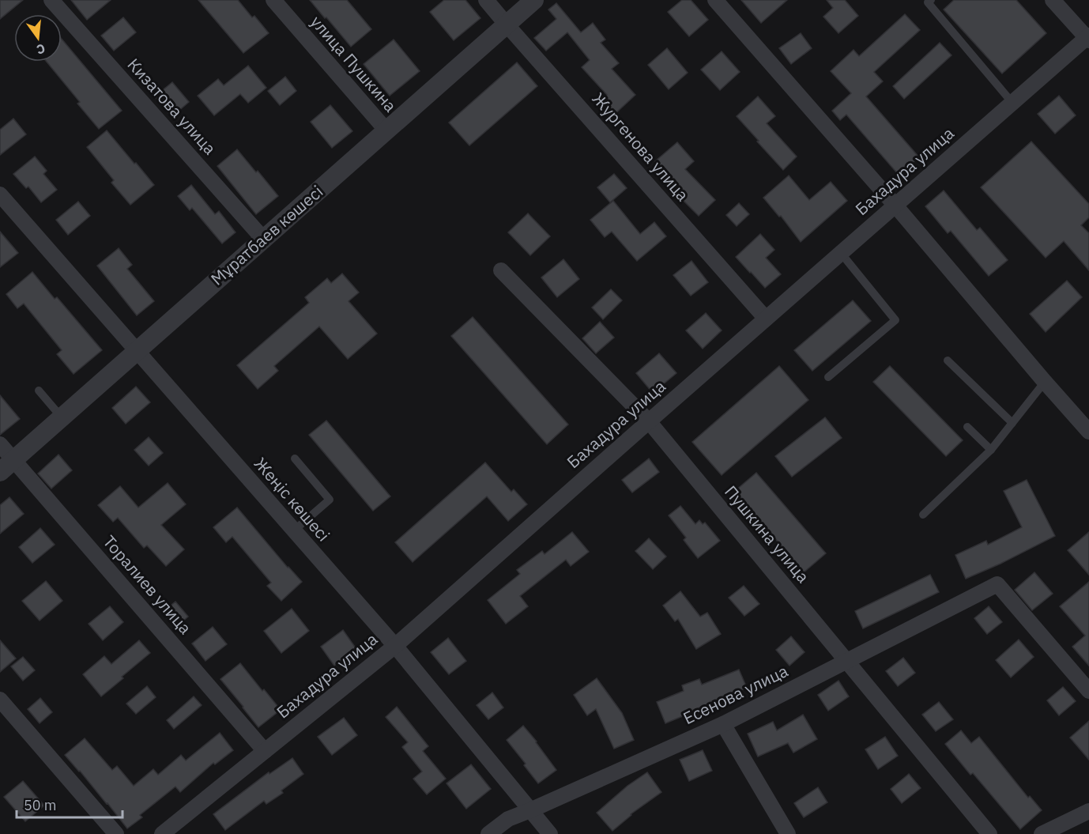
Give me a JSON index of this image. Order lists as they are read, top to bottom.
{
  "streets": {
    "street": [
      "улица Пушкина",
      "Кизатова улица",
      "Жургенова улица",
      "Бахадура улица",
      "Мұратбаев көшесі",
      "Жеңіс көшесі",
      "Пушкина улица",
      "Торалиев улица",
      "Есенова улица"
    ]
  },
  "crossings": [
    ["улица Пушкина", "Мұратбаев көшесі"],
    ["Кизатова улица", "Мұратбаев көшесі"],
    ["Жургенова улица", "Бахадура улица"],
    ["Жургенова улица", "Мұратбаев көшесі"],
    ["Бахадура улица", "Жеңіс көшесі"],
    ["Бахадура улица", "Пушкина улица"],
    ["Бахадура улица", "Торалиев улица"],
    ["Мұратбаев көшесі", "Жеңіс көшесі"],
    ["Мұратбаев көшесі", "Торалиев улица"],
    ["Жеңіс көшесі", "Есенова улица"],
    ["Пушкина улица", "Есенова улица"]
  ],
  "scale_bar": "50 m",
  "north": "bottom"
}
